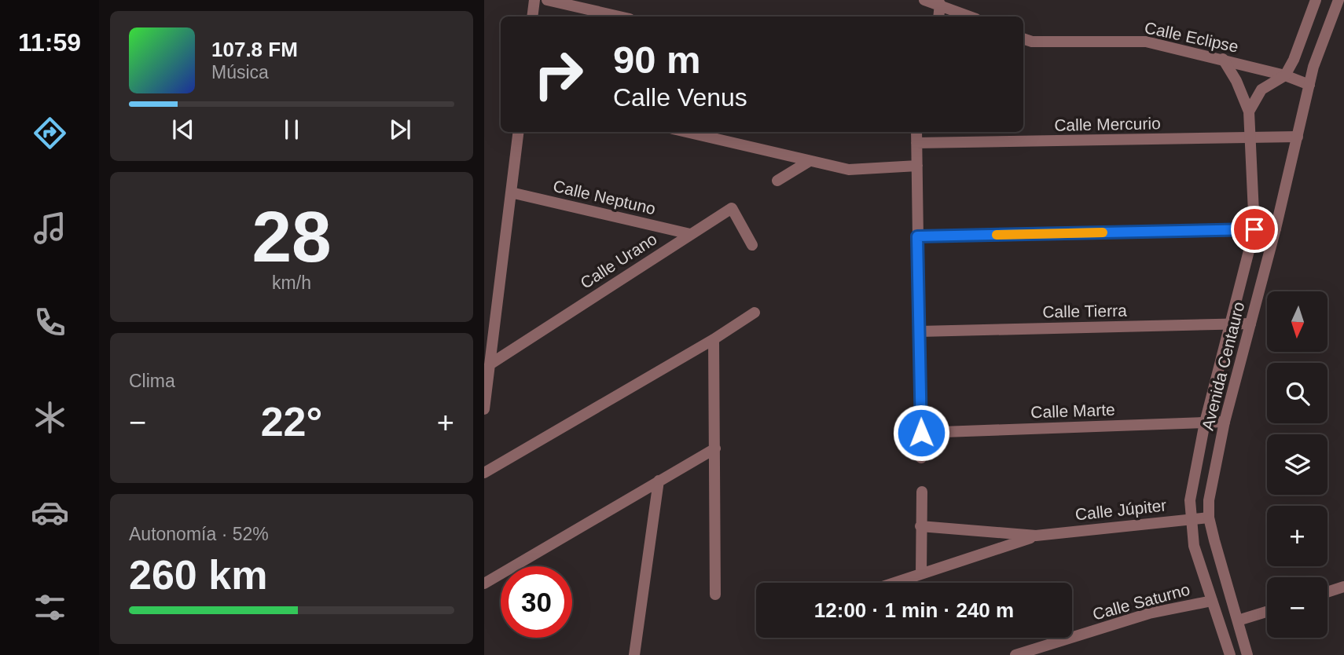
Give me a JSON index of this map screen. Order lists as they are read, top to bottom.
{
  "streets": {
    "street": [
      "Calle Eclipse",
      "Calle Mercurio",
      "Calle Neptuno",
      "Calle Urano",
      "Calle Tierra",
      "Avenida Centauro",
      "Calle Marte",
      "Calle Júpiter",
      "Calle Saturno"
    ]
  },
  "crossings": [
    ["Calle Eclipse", "Avenida Centauro"],
    ["Calle Mercurio", "Avenida Centauro"],
    ["Calle Neptuno", "Calle Urano"],
    ["Calle Tierra", "Avenida Centauro"],
    ["Avenida Centauro", "Calle Marte"],
    ["Avenida Centauro", "Calle Júpiter"],
    ["Avenida Centauro", "Calle Saturno"]
  ],
  "north": "bottom",
  "page": {
    "tabs": "11:59",
    "turn": ["90 m", "Calle Venus"],
    "song": ["107.8 FM", "Música"],
    "tile": [
      ["28", "km/h"],
      "Clima",
      ["Autonomía · 52%", "260 km"]
    ],
    "map_buttons": ["+", "−"],
    "heat": ["−", "22°", "+"],
    "limit": "30",
    "trip": "12:00 · 1 min · 240 m"
  }
}
